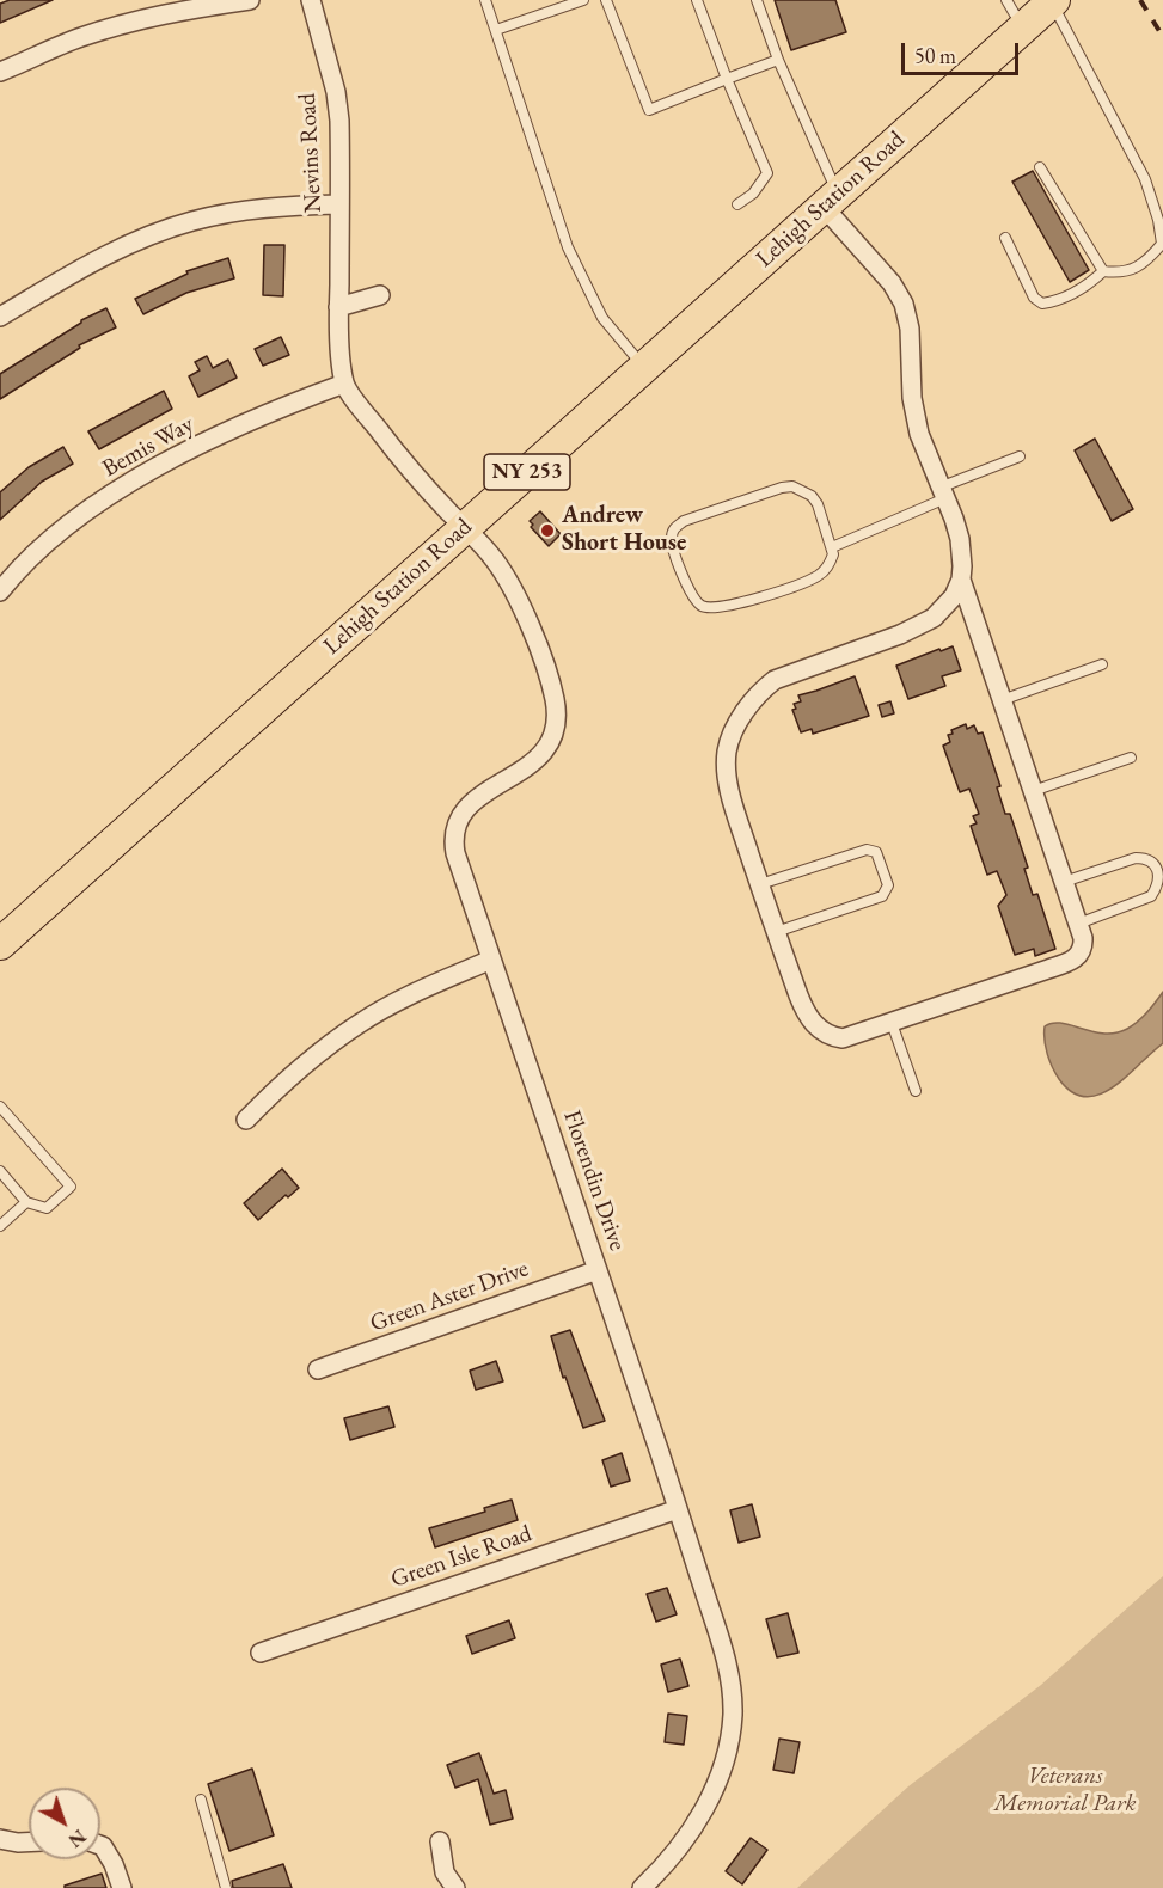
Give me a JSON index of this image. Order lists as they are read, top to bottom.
{
  "streets": {
    "main road": ["Lehigh Station Road", "NY 253"],
    "street": [
      "Nevins Road",
      "Bemis Way",
      "Florendin Drive",
      "Green Aster Drive",
      "Green Isle Road"
    ]
  },
  "crossings": [
    ["Nevins Road", "Bemis Way"],
    ["Lehigh Station Road", "Florendin Drive"],
    ["Florendin Drive", "Green Aster Drive"],
    ["Florendin Drive", "Green Isle Road"]
  ],
  "parks": ["Veterans Memorial Park"],
  "places": ["Andrew Short House"],
  "scale_bar": "50 m",
  "north": "bottom right"
}
